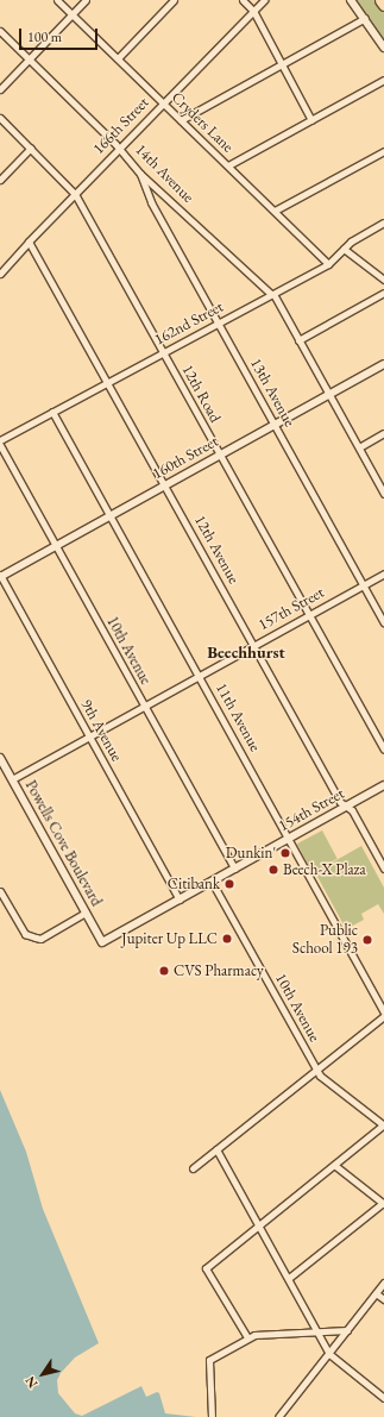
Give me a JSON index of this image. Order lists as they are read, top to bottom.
{
  "streets": {
    "street": [
      "Cryders Lane",
      "166th Street",
      "14th Avenue",
      "162nd Street",
      "13th Avenue",
      "12th Road",
      "160th Street",
      "12th Avenue",
      "157th Street",
      "10th Avenue",
      "11th Avenue",
      "9th Avenue",
      "154th Street",
      "Powells Cove Boulevard"
    ]
  },
  "crossings": [
    ["Cryders Lane", "166th Street"],
    ["Cryders Lane", "162nd Street"],
    ["166th Street", "14th Avenue"],
    ["166th Street", "12th Road"],
    ["166th Street", "12th Avenue"],
    ["14th Avenue", "162nd Street"],
    ["14th Avenue", "13th Avenue"],
    ["14th Avenue", "160th Street"],
    ["162nd Street", "13th Avenue"],
    ["162nd Street", "12th Road"],
    ["162nd Street", "12th Avenue"],
    ["162nd Street", "11th Avenue"],
    ["13th Avenue", "160th Street"],
    ["13th Avenue", "157th Street"],
    ["12th Road", "160th Street"],
    ["12th Road", "157th Street"],
    ["160th Street", "12th Avenue"],
    ["160th Street", "10th Avenue"],
    ["160th Street", "11th Avenue"],
    ["160th Street", "9th Avenue"],
    ["12th Avenue", "157th Street"],
    ["12th Avenue", "154th Street"],
    ["157th Street", "10th Avenue"],
    ["157th Street", "11th Avenue"],
    ["157th Street", "9th Avenue"],
    ["157th Street", "Powells Cove Boulevard"],
    ["10th Avenue", "154th Street"],
    ["11th Avenue", "154th Street"],
    ["9th Avenue", "154th Street"],
    ["154th Street", "Powells Cove Boulevard"]
  ],
  "districts": ["Beechhurst"],
  "places": [
    "Dunkin'",
    "Beech-X Plaza",
    "Citibank",
    "Jupiter Up LLC",
    "Public School 193",
    "CVS Pharmacy"
  ],
  "scale_bar": "100 m",
  "north": "bottom left"
}
